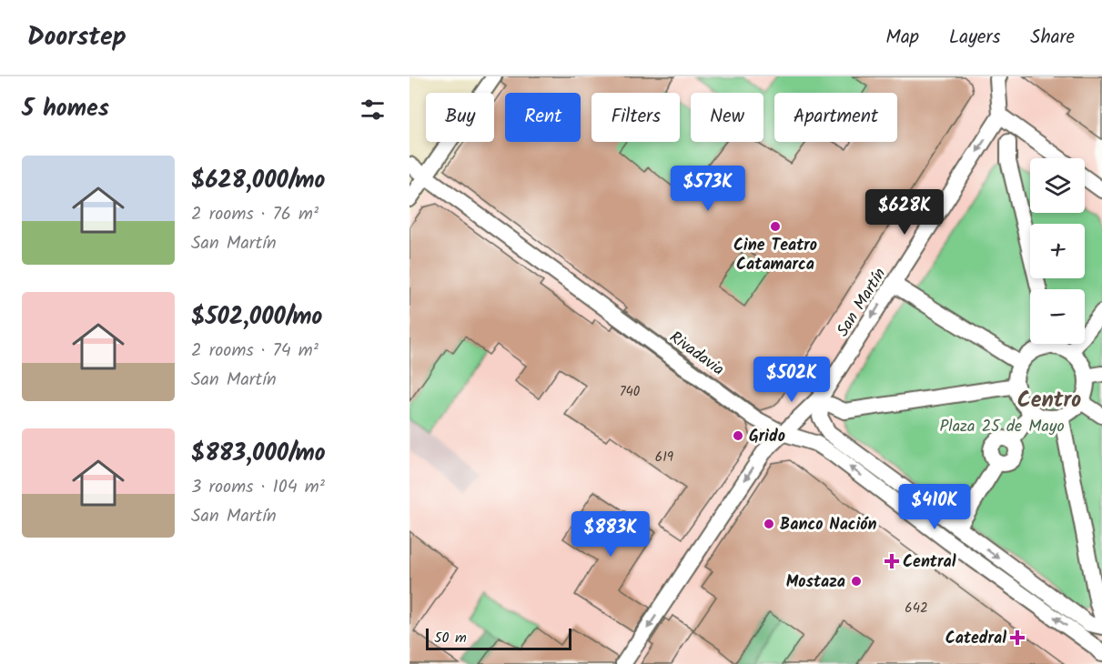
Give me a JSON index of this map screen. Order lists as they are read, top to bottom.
{
  "streets": {
    "street": ["San Martín", "Rivadavia"]
  },
  "crossings": [
    ["San Martín", "Rivadavia"]
  ],
  "one_way": ["San Martín"],
  "districts": ["Centro"],
  "parks": ["Plaza 25 de Mayo"],
  "places": {
    "other": [
      "Cine Teatro Catamarca",
      "Grido",
      "Banco Nación",
      "Mostaza"
    ],
    "health": ["Central", "Catedral"]
  },
  "house_numbers": ["740", "619", "642"],
  "scale_bar": "50 m",
  "page": {
    "header": "Doorstep",
    "nav": ["Map", "Layers", "Share"],
    "heading": "5 homes",
    "chip": [
      "Buy",
      "Rent",
      "Filters",
      "New",
      "Apartment"
    ],
    "list": [
      {
        "name": "$628,000/mo",
        "note": "2 rooms · 76 m² · San Martín"
      },
      {
        "name": "$502,000/mo",
        "note": "2 rooms · 74 m² · San Martín"
      },
      {
        "name": "$883,000/mo",
        "note": "3 rooms · 104 m² · San Martín"
      }
    ],
    "map_buttons": ["+", "−"],
    "price": [
      "$573K",
      "$628K",
      "$502K",
      "$410K",
      "$883K"
    ],
    "scale": "50 m"
  }
}
